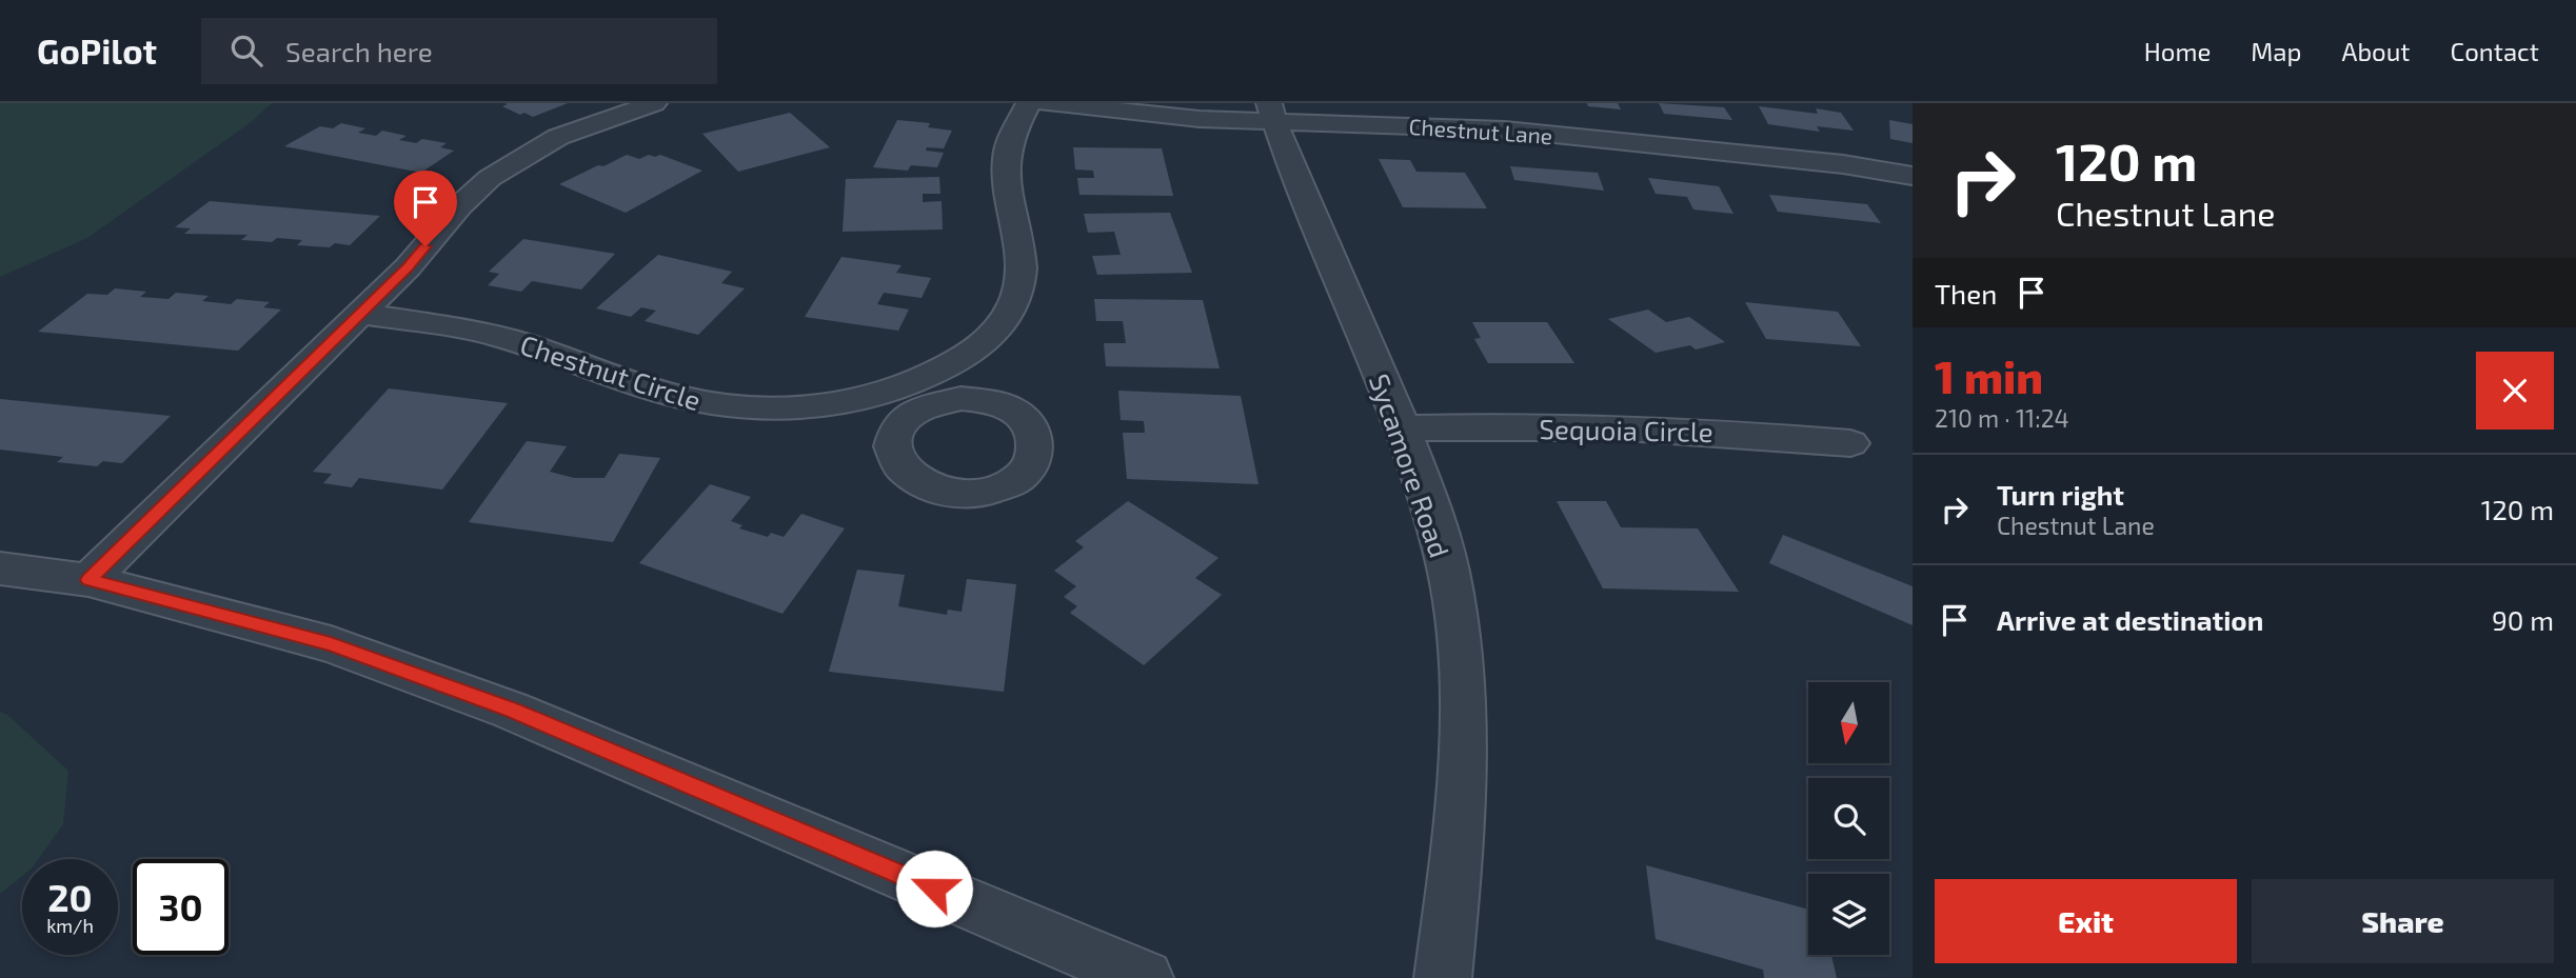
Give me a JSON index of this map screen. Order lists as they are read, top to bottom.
{
  "streets": {
    "street": [
      "Chestnut Lane",
      "Chestnut Circle",
      "Sequoia Circle",
      "Sycamore Road"
    ]
  },
  "crossings": [
    ["Chestnut Lane", "Sycamore Road"],
    ["Sequoia Circle", "Sycamore Road"]
  ],
  "north": "bottom",
  "page": {
    "header": "GoPilot",
    "search": "Search here",
    "nav": [
      "Home",
      "Map",
      "About",
      "Contact"
    ],
    "turn": ["120 m", "Chestnut Lane"],
    "then": "Then",
    "heading": ["1 min", "210 m · 11:24"],
    "list": [
      {
        "name": "Turn right",
        "note": "Chestnut Lane",
        "value": "120 m"
      },
      {
        "name": "Arrive at destination",
        "value": "90 m"
      }
    ],
    "speed": "20 km/h",
    "limit": "30",
    "buttons": ["Exit", "Share"]
  }
}
